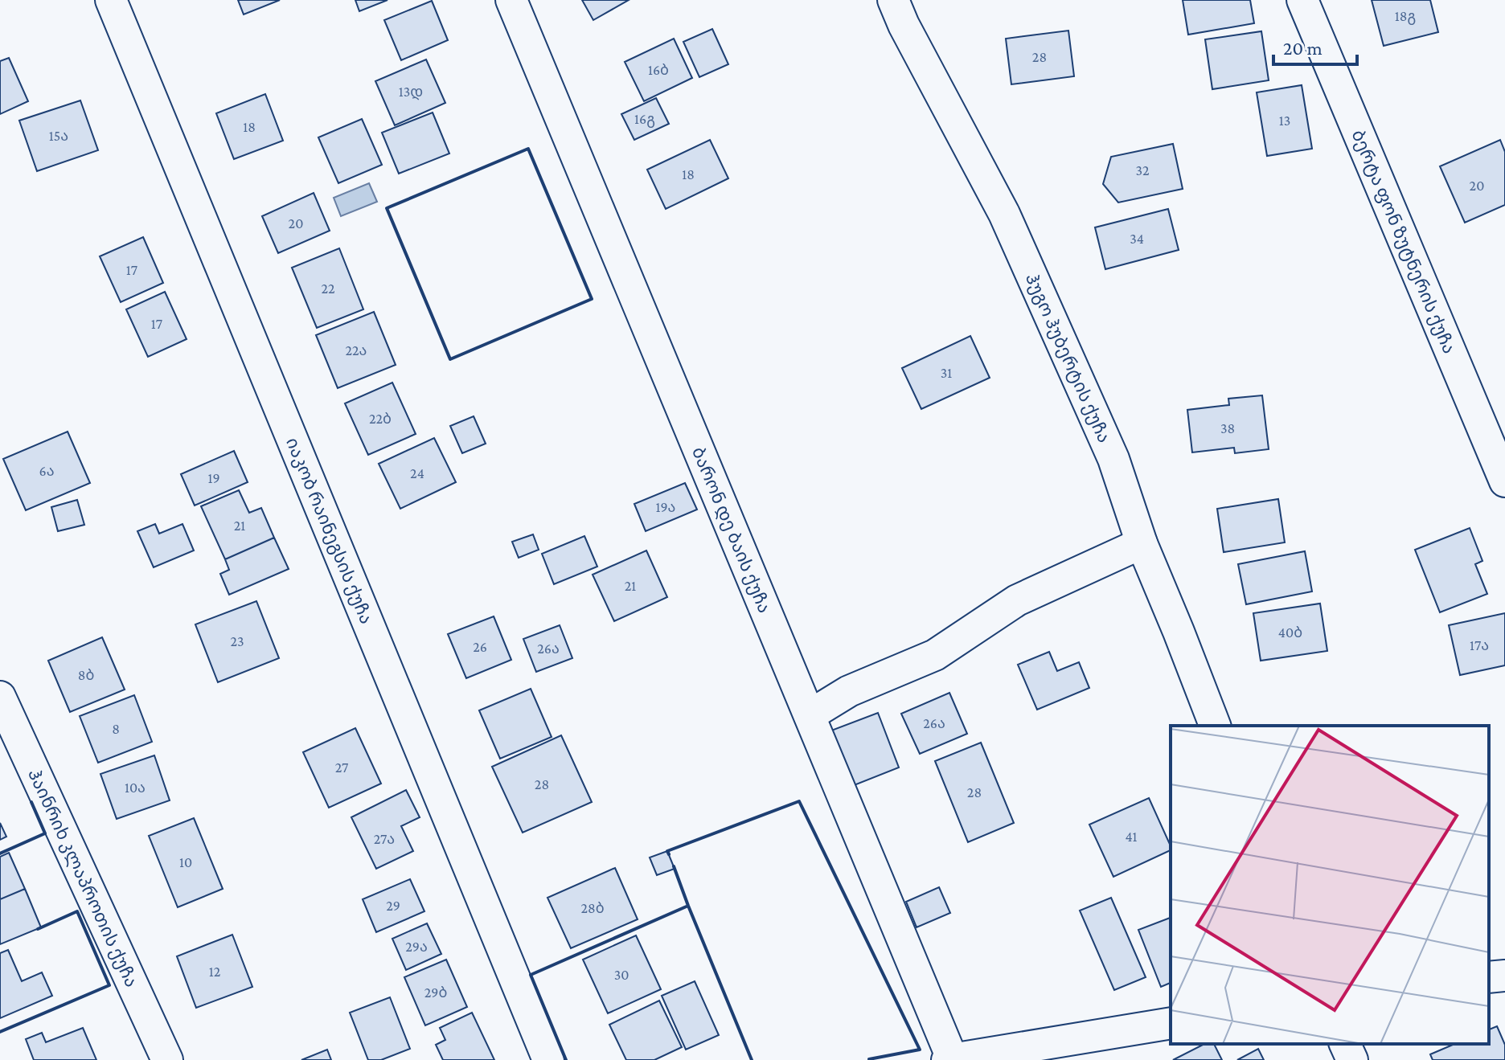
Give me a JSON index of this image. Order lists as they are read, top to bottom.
{
  "streets": {
    "street": [
      "ბერტა ფონ ზუტნერის ქუჩა",
      "ჰუგო ჰუბერტის ქუჩა",
      "იაკობ რაინეგსის ქუჩა",
      "ბარონ დე ბაის ქუჩა",
      "ჰაინრიხ კლაპროთის ქუჩა"
    ]
  },
  "house_numbers": [
    "18გ",
    "28",
    "16ბ",
    "13დ",
    "16გ",
    "13",
    "18",
    "15ა",
    "32",
    "18",
    "20",
    "20",
    "34",
    "17",
    "22",
    "17",
    "22ა",
    "31",
    "22ბ",
    "38",
    "6ა",
    "24",
    "19",
    "19ა",
    "21",
    "21",
    "40ბ",
    "23",
    "17ა",
    "26",
    "26ა",
    "8ბ",
    "26ა",
    "8",
    "27",
    "28",
    "10ა",
    "28",
    "41",
    "27ა",
    "10",
    "29",
    "28ბ",
    "29ა",
    "12",
    "30",
    "29ბ"
  ],
  "scale_bar": "20 m"
}
